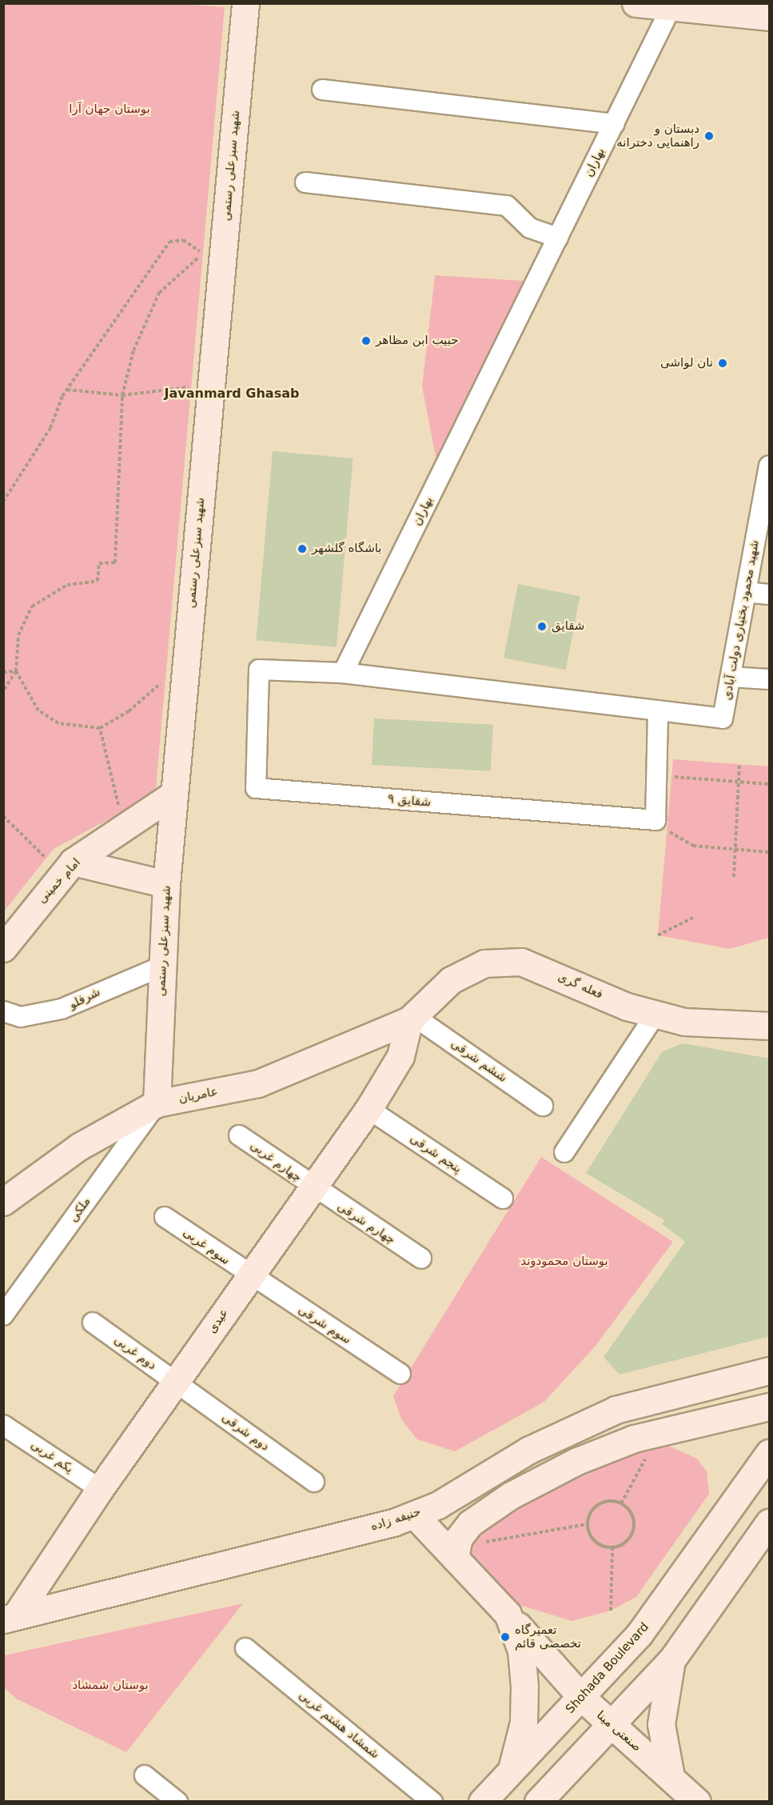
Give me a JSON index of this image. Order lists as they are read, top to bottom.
{
  "streets": {
    "street": [
      "بهاران",
      "شهید سبزعلی رستمی",
      "شهید محمود بختیاری دولت آبادی",
      "شقایق ۹",
      "امام خمینی",
      "فعله گری",
      "شرفلو",
      "ششم شرقی",
      "عامریان",
      "پنجم شرقی",
      "چهارم غربی",
      "ملکی",
      "چهارم شرقی",
      "سوم غربی",
      "عیدی",
      "سوم شرقی",
      "دوم غربی",
      "دوم شرقی",
      "یکم غربی",
      "حنیفه زاده",
      "Shohada Boulevard",
      "شمشاد هشتم غربی",
      "صنعتی مینا"
    ]
  },
  "crossings": [
    ["بهاران", "شقایق ۹"],
    ["شهید سبزعلی رستمی", "امام خمینی"],
    ["شهید سبزعلی رستمی", "شرفلو"],
    ["شهید سبزعلی رستمی", "عامریان"],
    ["شهید سبزعلی رستمی", "ملکی"],
    ["شهید محمود بختیاری دولت آبادی", "شقایق ۹"],
    ["فعله گری", "ششم شرقی"],
    ["فعله گری", "عامریان"],
    ["فعله گری", "عیدی"],
    ["ششم شرقی", "عامریان"],
    ["ششم شرقی", "عیدی"],
    ["عامریان", "ملکی"],
    ["عامریان", "عیدی"],
    ["پنجم شرقی", "عیدی"],
    ["چهارم غربی", "چهارم شرقی"],
    ["چهارم غربی", "عیدی"],
    ["چهارم شرقی", "عیدی"],
    ["سوم غربی", "عیدی"],
    ["سوم غربی", "سوم شرقی"],
    ["عیدی", "سوم شرقی"],
    ["عیدی", "دوم غربی"],
    ["عیدی", "دوم شرقی"],
    ["عیدی", "یکم غربی"],
    ["عیدی", "حنیفه زاده"],
    ["دوم غربی", "دوم شرقی"],
    ["حنیفه زاده", "صنعتی مینا"],
    ["Shohada Boulevard", "صنعتی مینا"]
  ],
  "districts": ["Javanmard Ghasab"],
  "parks": ["بوستان جهان آرا", "بوستان محمودوند", "بوستان شمشاد"],
  "places": [
    "دبستان و راهنمایی دخترانه",
    "حبیب ابن مظاهر",
    "نان لواشی",
    "باشگاه گلشهر",
    "شقایق",
    "تعمیرگاه تخصصی قائم"
  ]
}
